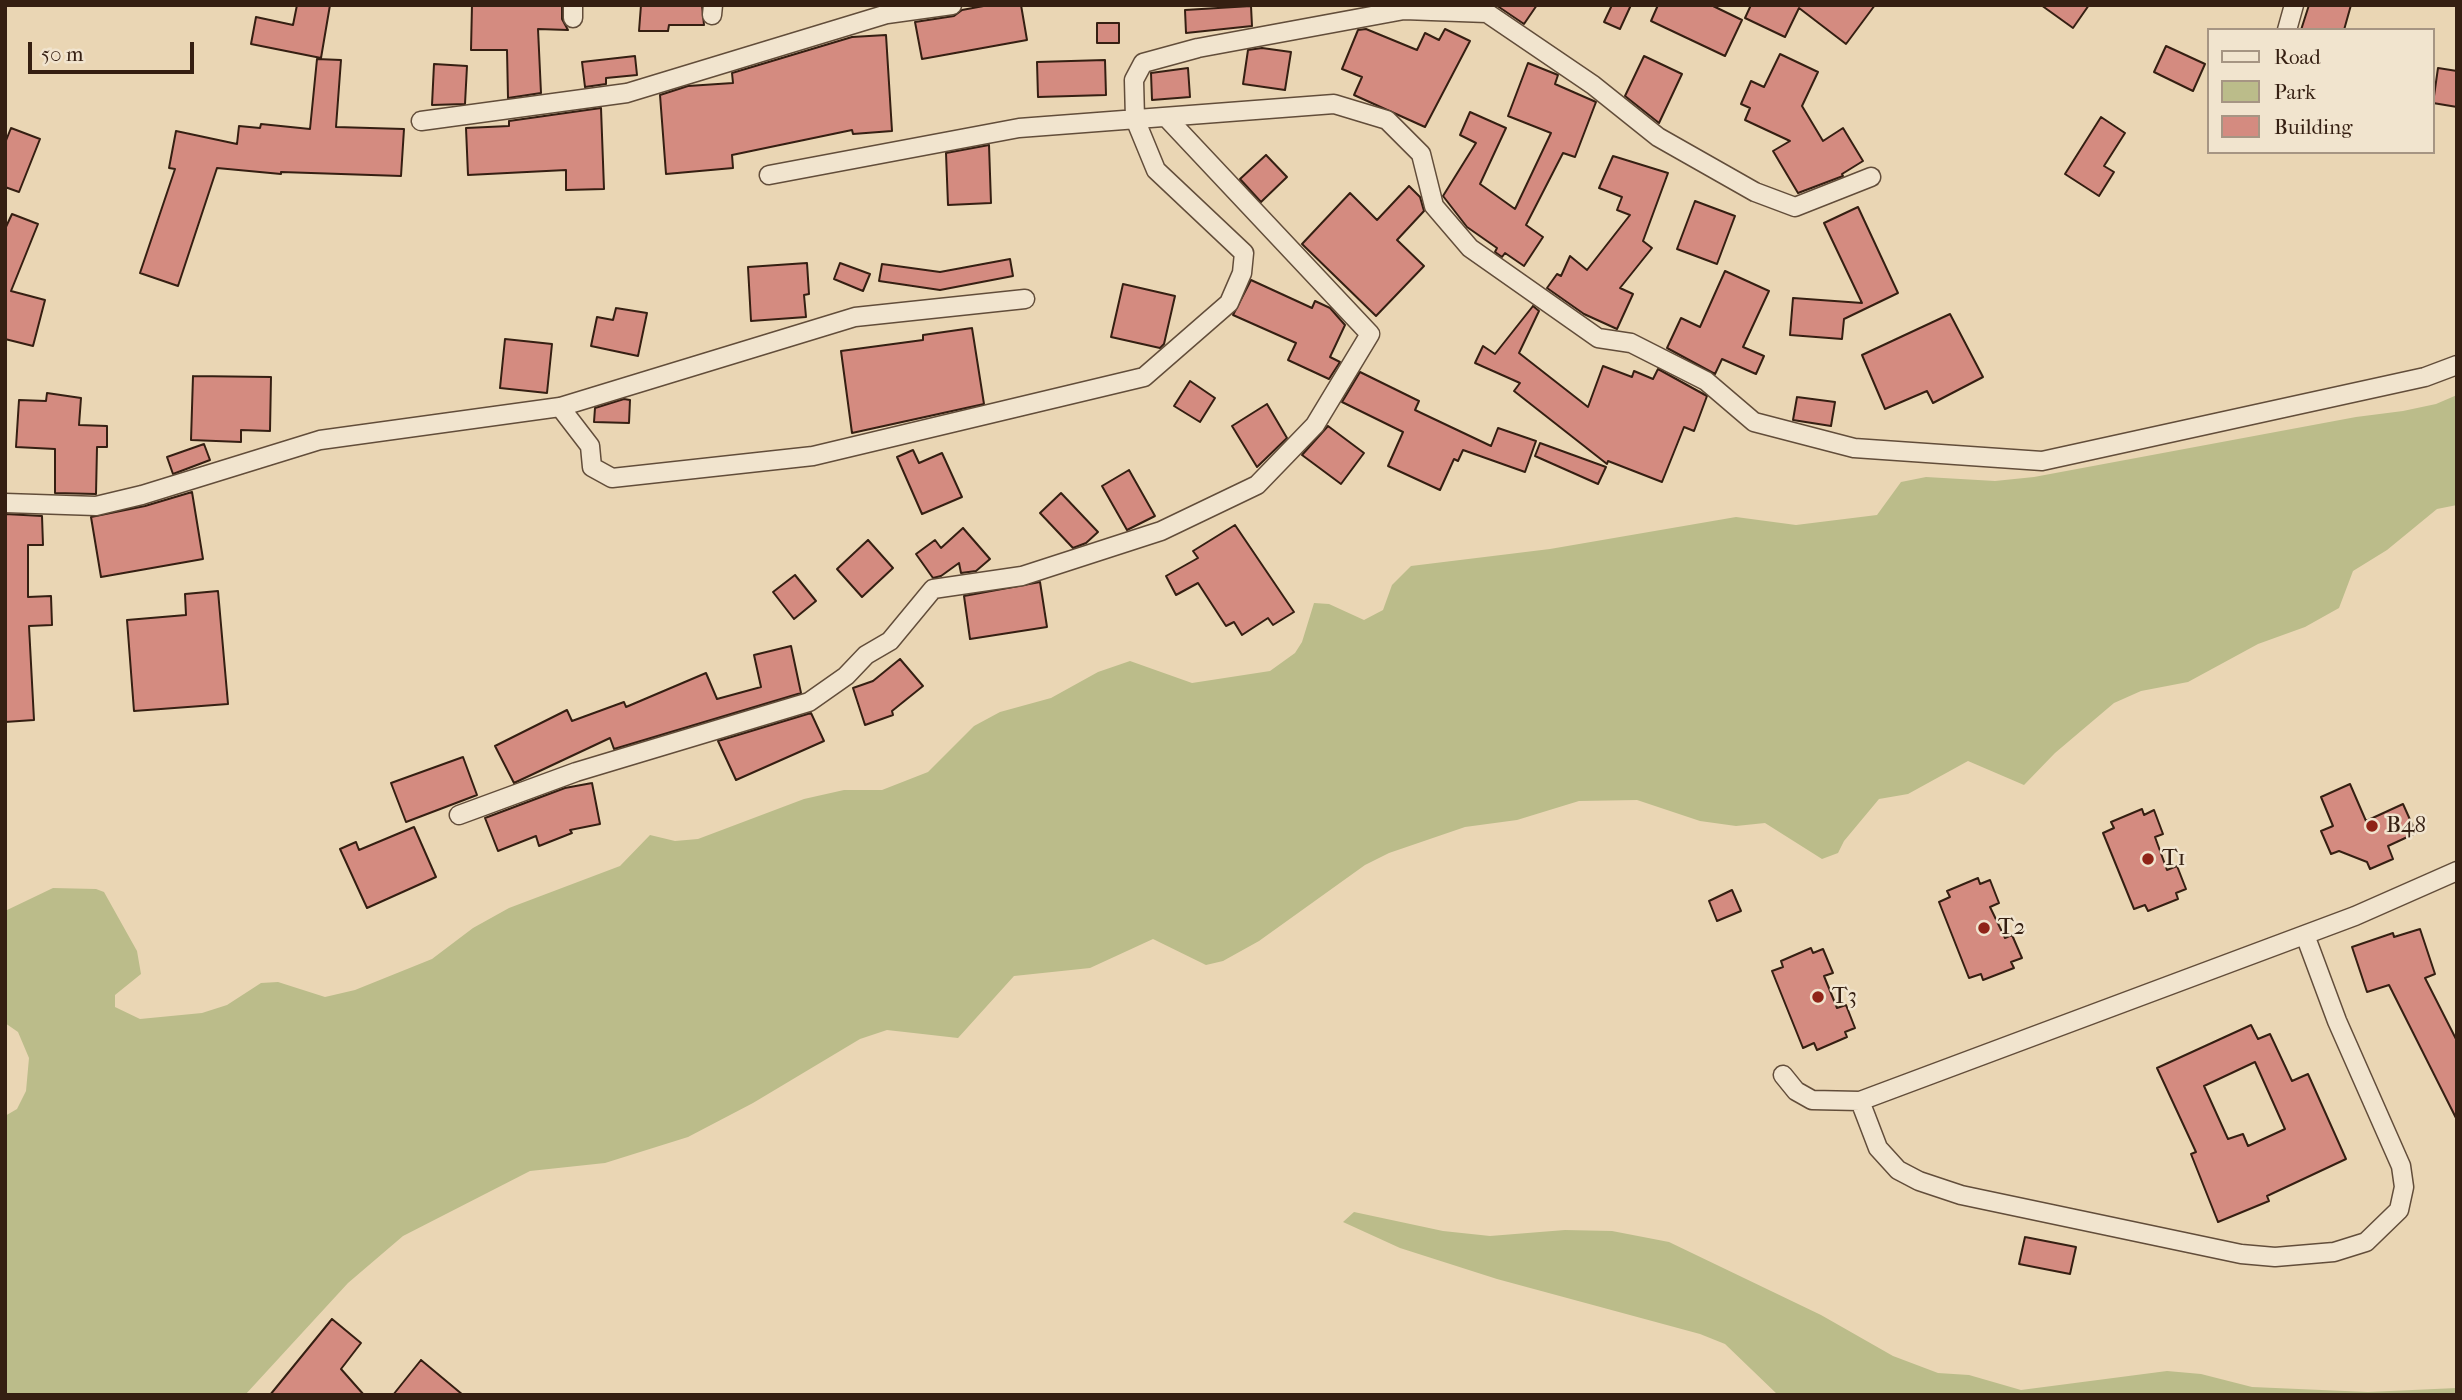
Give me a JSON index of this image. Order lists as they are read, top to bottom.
{
  "places": [
    "B48",
    "T1",
    "T2",
    "T3"
  ],
  "legend": ["Road", "Park", "Building"],
  "scale_bar": "50 m"
}
